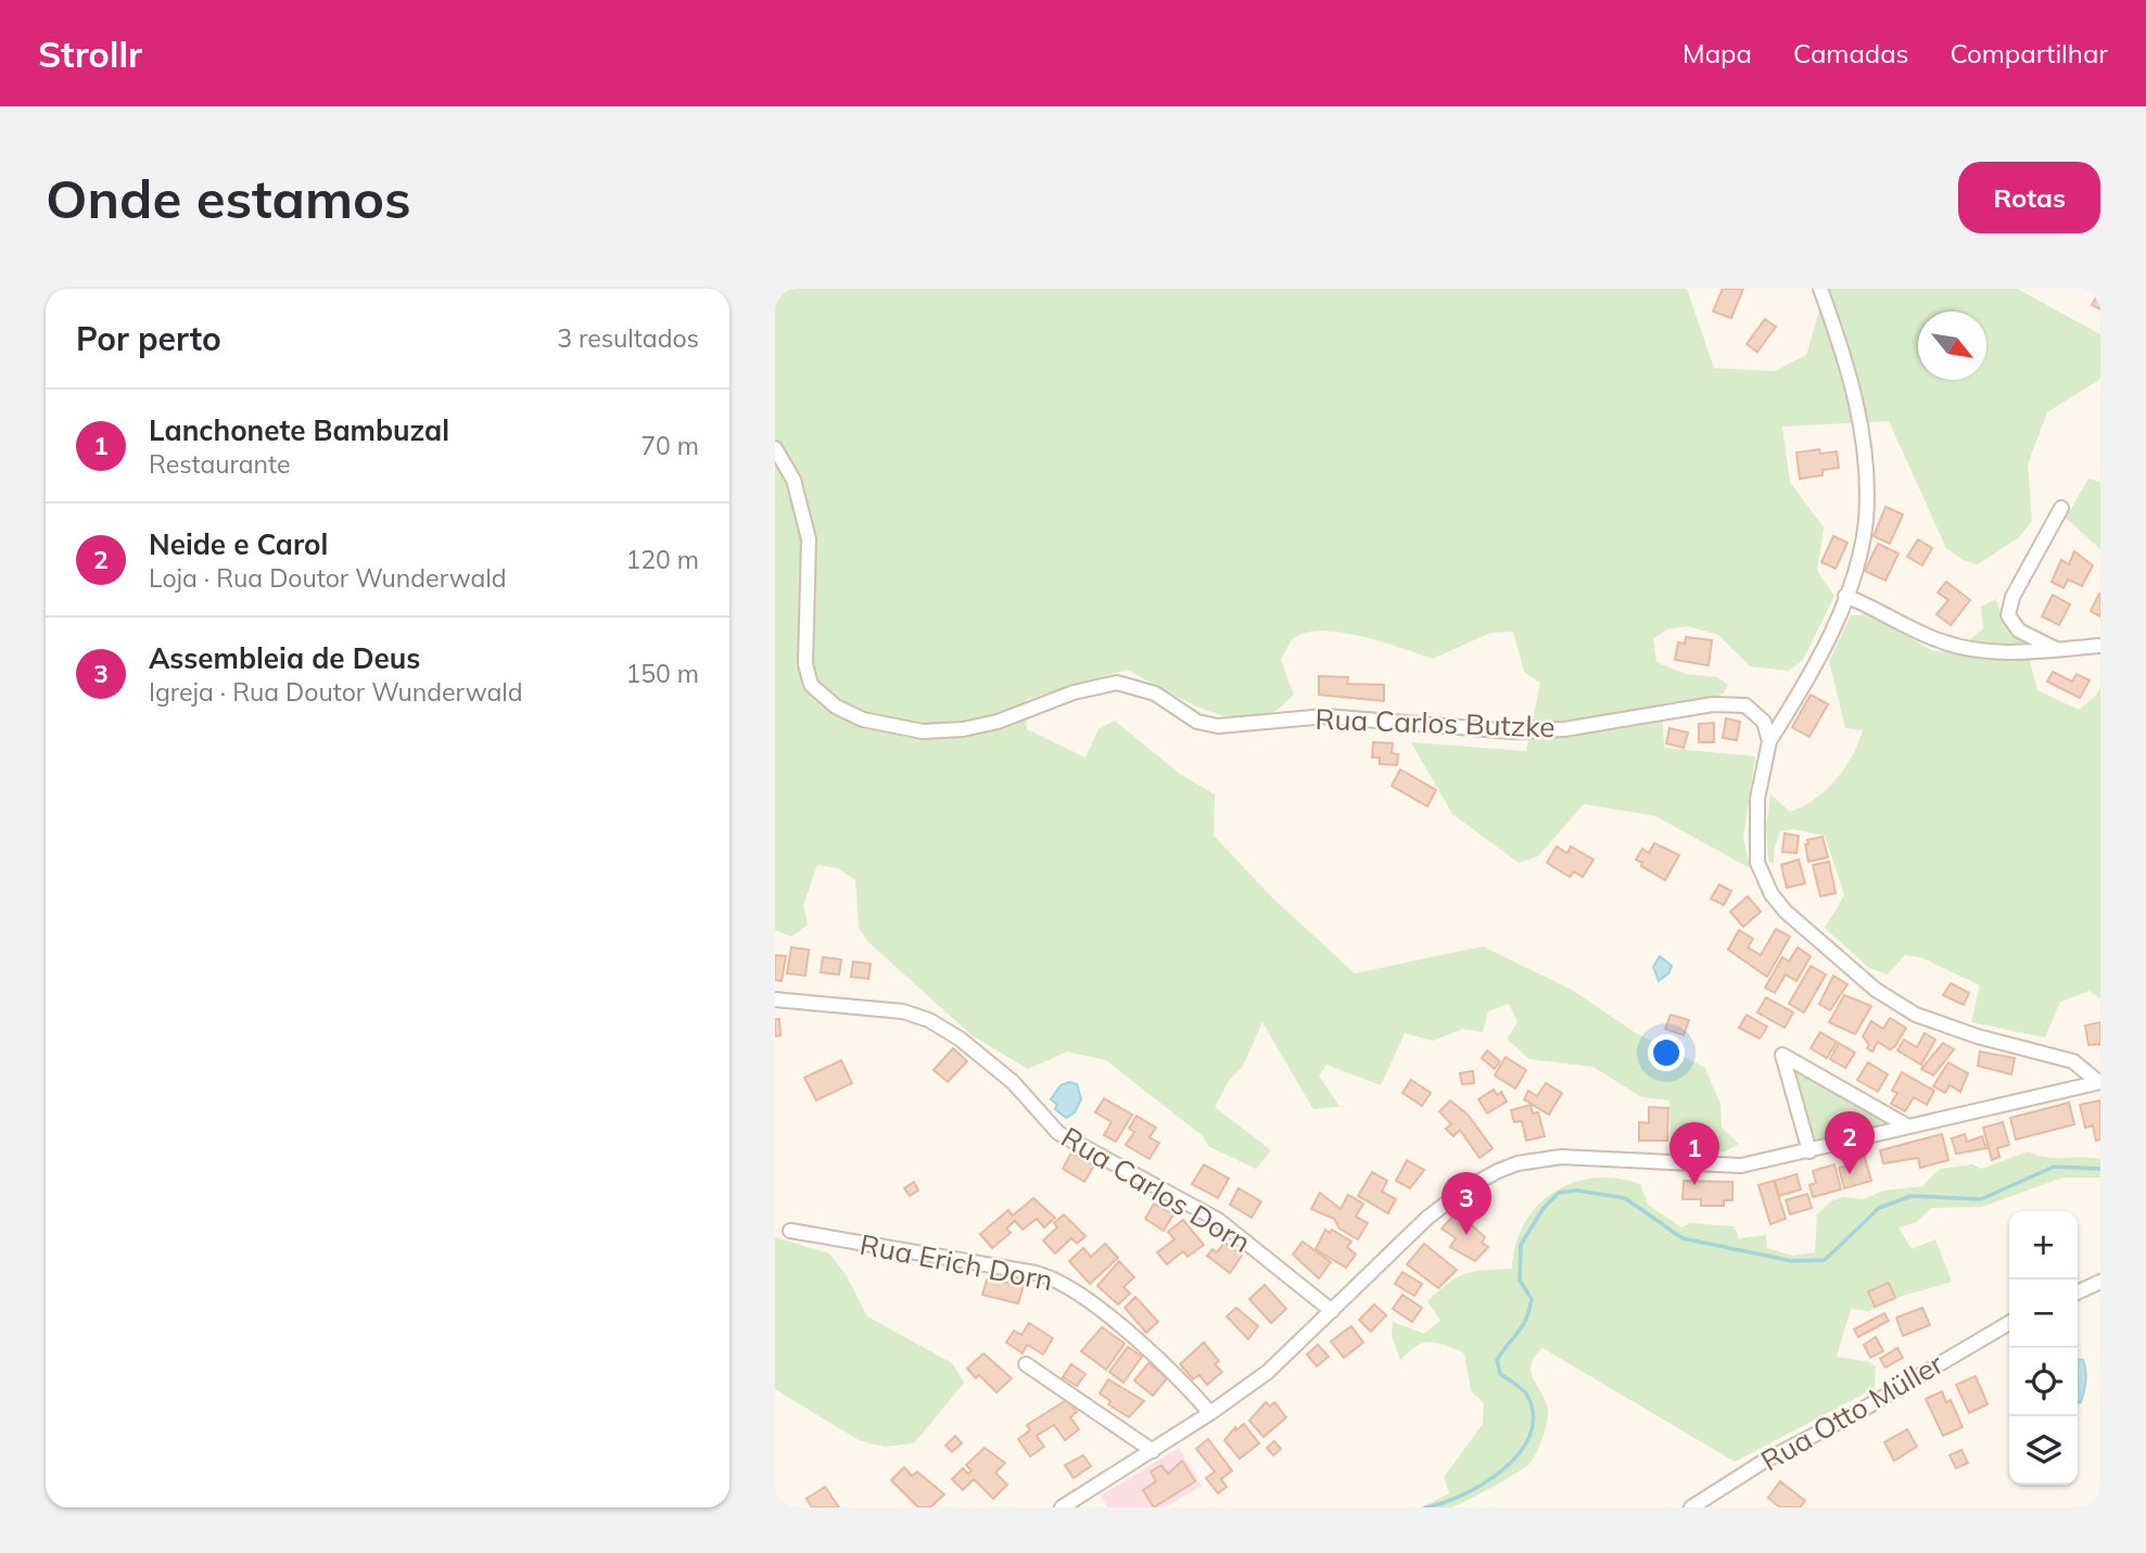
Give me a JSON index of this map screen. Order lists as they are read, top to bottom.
{
  "streets": {
    "street": [
      "Rua Carlos Butzke",
      "Rua Carlos Dorn",
      "Rua Erich Dorn",
      "Rua Otto Müller"
    ]
  },
  "north": "bottom right",
  "page": {
    "header": "Strollr",
    "nav": ["Mapa", "Camadas", "Compartilhar"],
    "buttons": "Rotas",
    "title": "Onde estamos",
    "heading": ["Por perto", "3 resultados"],
    "list": [
      {
        "mark": "1",
        "name": "Lanchonete Bambuzal",
        "note": "Restaurante",
        "value": "70 m"
      },
      {
        "mark": "2",
        "name": "Neide e Carol",
        "note": "Loja · Rua Doutor Wunderwald",
        "value": "120 m"
      },
      {
        "mark": "3",
        "name": "Assembleia de Deus",
        "note": "Igreja · Rua Doutor Wunderwald",
        "value": "150 m"
      }
    ],
    "pins": ["2", "1", "3"],
    "map_buttons": ["+", "−"]
  }
}
